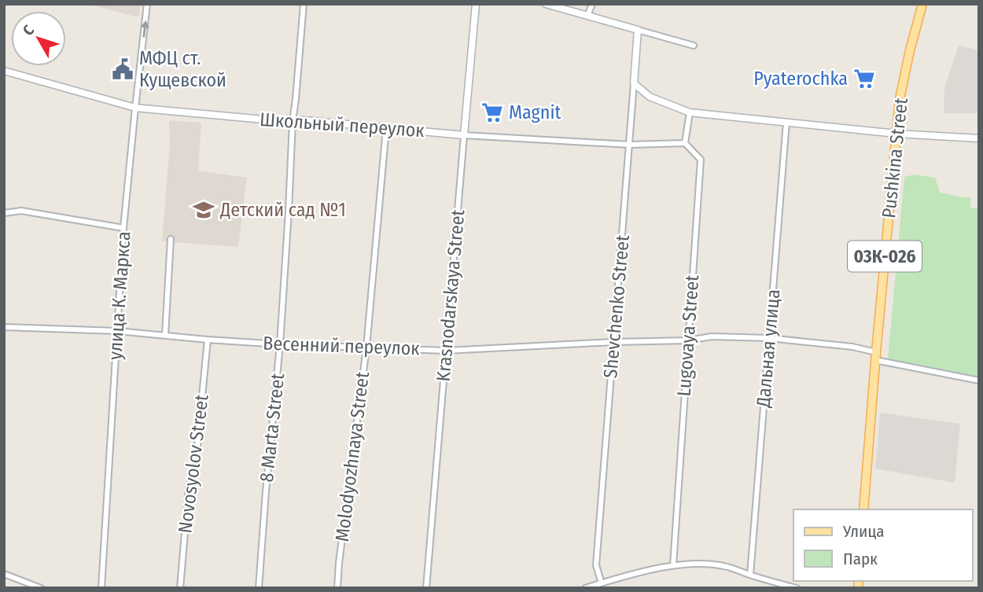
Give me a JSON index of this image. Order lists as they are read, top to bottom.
{
  "streets": {
    "main road": ["Pushkina Street", "03К-026"],
    "street": [
      "Школьный переулок",
      "улица К. Маркса",
      "Krasnodarskaya Street",
      "Shevchenko Street",
      "Lugovaya Street",
      "Весенний переулок",
      "Дальная улица",
      "8 Marta Street",
      "Molodyozhnaya Street",
      "Novosyolov Street"
    ]
  },
  "crossings": [
    ["Школьный переулок", "улица К. Маркса"],
    ["Школьный переулок", "Krasnodarskaya Street"],
    ["Школьный переулок", "Shevchenko Street"],
    ["Школьный переулок", "Lugovaya Street"],
    ["Школьный переулок", "8 Marta Street"],
    ["Школьный переулок", "Molodyozhnaya Street"],
    ["Pushkina Street", "Весенний переулок"],
    ["улица К. Маркса", "Весенний переулок"],
    ["Krasnodarskaya Street", "Весенний переулок"],
    ["Shevchenko Street", "Весенний переулок"],
    ["Lugovaya Street", "Весенний переулок"],
    ["Весенний переулок", "Дальная улица"],
    ["Весенний переулок", "8 Marta Street"],
    ["Весенний переулок", "Molodyozhnaya Street"],
    ["Весенний переулок", "Novosyolov Street"]
  ],
  "places": {
    "public building": ["МФЦ ст. Кущевской"],
    "supermarket": ["Pyaterochka", "Magnit"],
    "school or university": ["Детский сад №1"]
  },
  "legend": ["Улица", "Парк"],
  "north": "top left"
}
